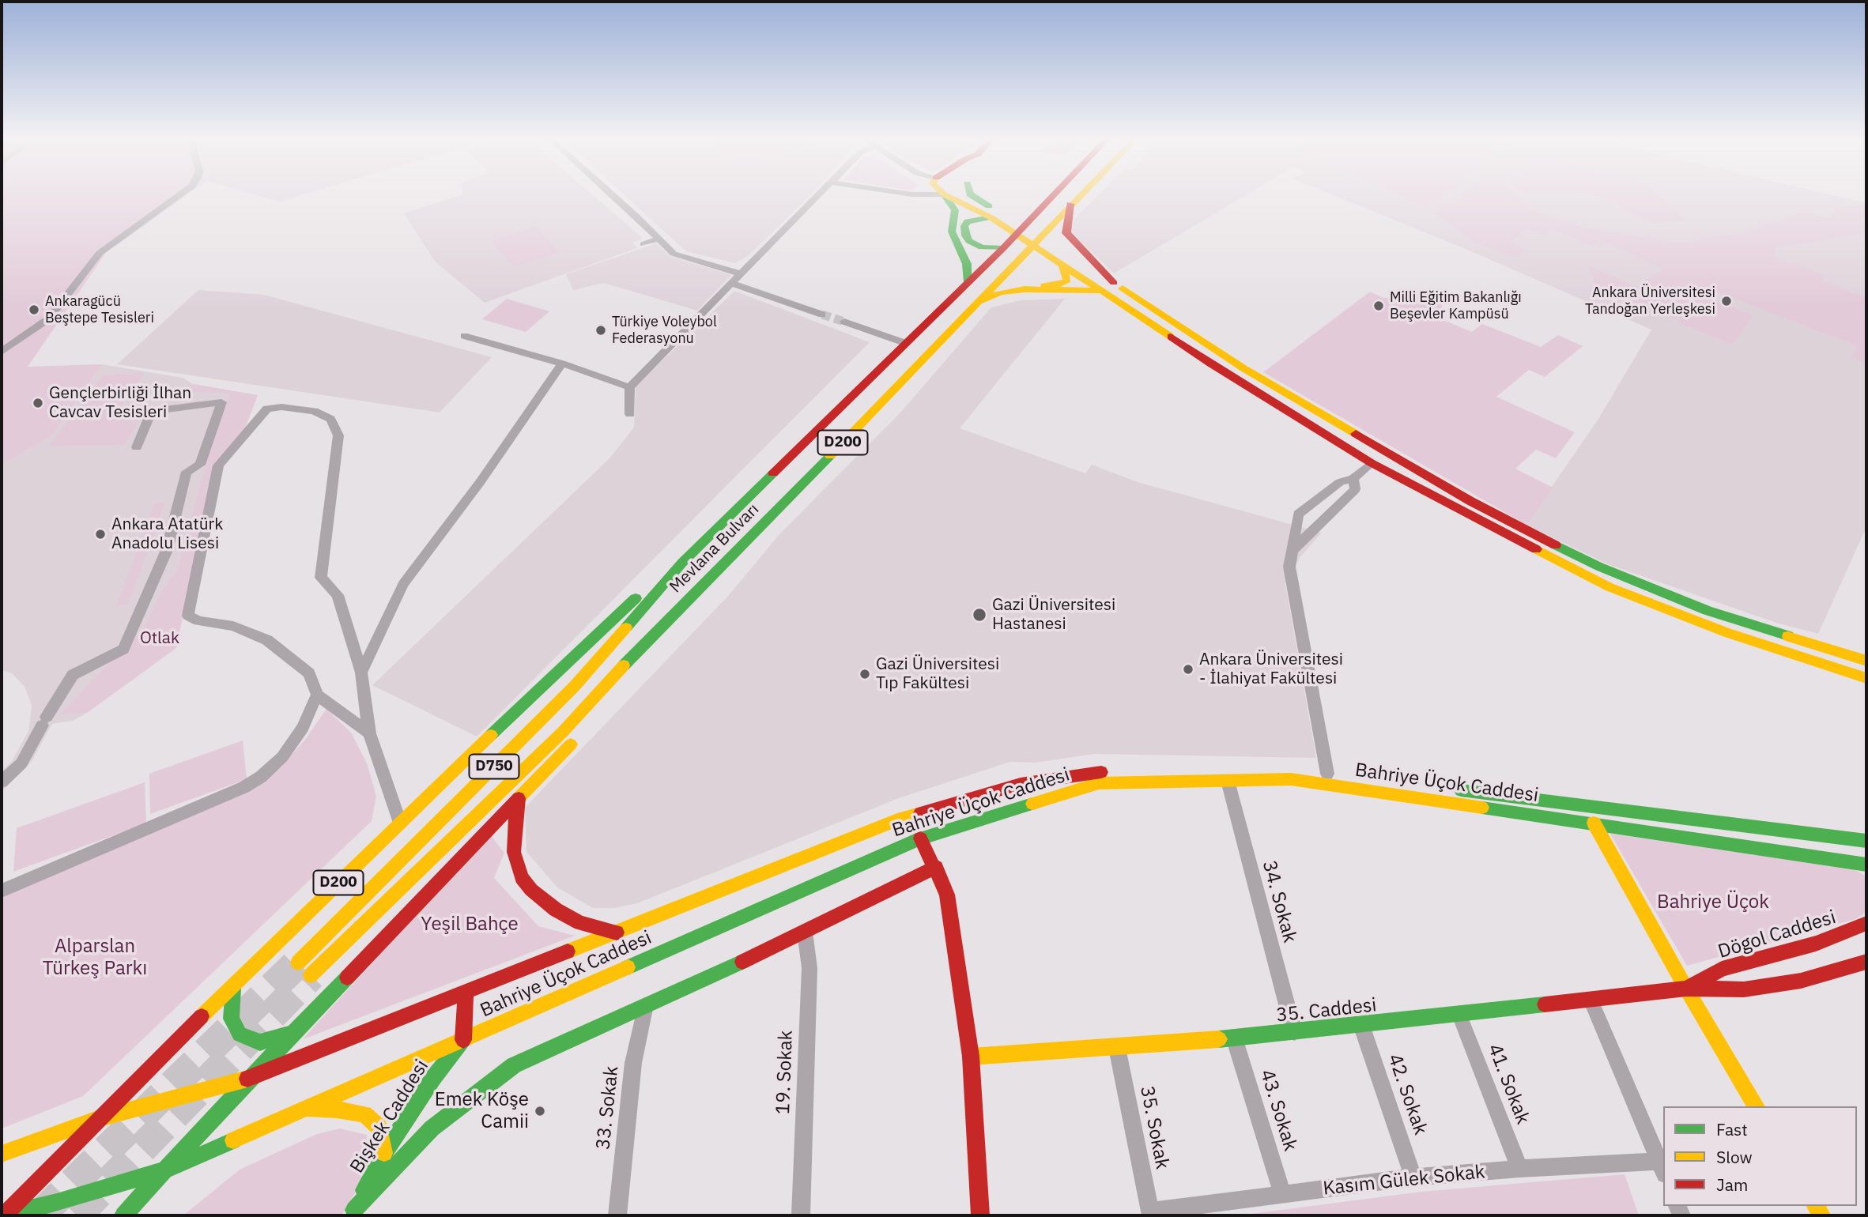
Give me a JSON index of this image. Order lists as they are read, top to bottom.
{
  "streets": {
    "main road": [
      "D200",
      "Mevlana Bulvarı",
      "D750",
      "Bahriye Üçok Caddesi",
      "Dögol Caddesi",
      "35. Caddesi",
      "Bişkek Caddesi"
    ],
    "street": [
      "34. Sokak",
      "19. Sokak",
      "41. Sokak",
      "42. Sokak",
      "33. Sokak",
      "43. Sokak",
      "35. Sokak",
      "Kasım Gülek Sokak"
    ]
  },
  "crossings": [
    ["D200", "Mevlana Bulvarı"],
    ["D200", "Bahriye Üçok Caddesi"],
    ["Bahriye Üçok Caddesi", "34. Sokak"],
    ["Bahriye Üçok Caddesi", "Bişkek Caddesi"],
    ["34. Sokak", "35. Caddesi"],
    ["Dögol Caddesi", "35. Caddesi"],
    ["35. Caddesi", "41. Sokak"],
    ["35. Caddesi", "42. Sokak"],
    ["35. Caddesi", "43. Sokak"],
    ["35. Caddesi", "35. Sokak"],
    ["41. Sokak", "Kasım Gülek Sokak"],
    ["42. Sokak", "Kasım Gülek Sokak"],
    ["43. Sokak", "Kasım Gülek Sokak"],
    ["35. Sokak", "Kasım Gülek Sokak"]
  ],
  "parks": [
    "Otlak",
    "Bahriye Üçok",
    "Yeşil Bahçe",
    "Alparslan Türkeş Parkı"
  ],
  "places": [
    "Ankara Üniversitesi Tandoğan Yerleşkesi",
    "Milli Eğitim Bakanlığı Beşevler Kampüsü",
    "Ankaragücü Beştepe Tesisleri",
    "Türkiye Voleybol Federasyonu",
    "Gençlerbirliği İlhan Cavcav Tesisleri",
    "Ankara Atatürk Anadolu Lisesi",
    "Gazi Üniversitesi Hastanesi",
    "Ankara Üniversitesi - İlahiyat Fakültesi",
    "Gazi Üniversitesi Tıp Fakültesi",
    "Emek Köşe Camii"
  ],
  "legend": ["Fast", "Slow", "Jam"]
}
